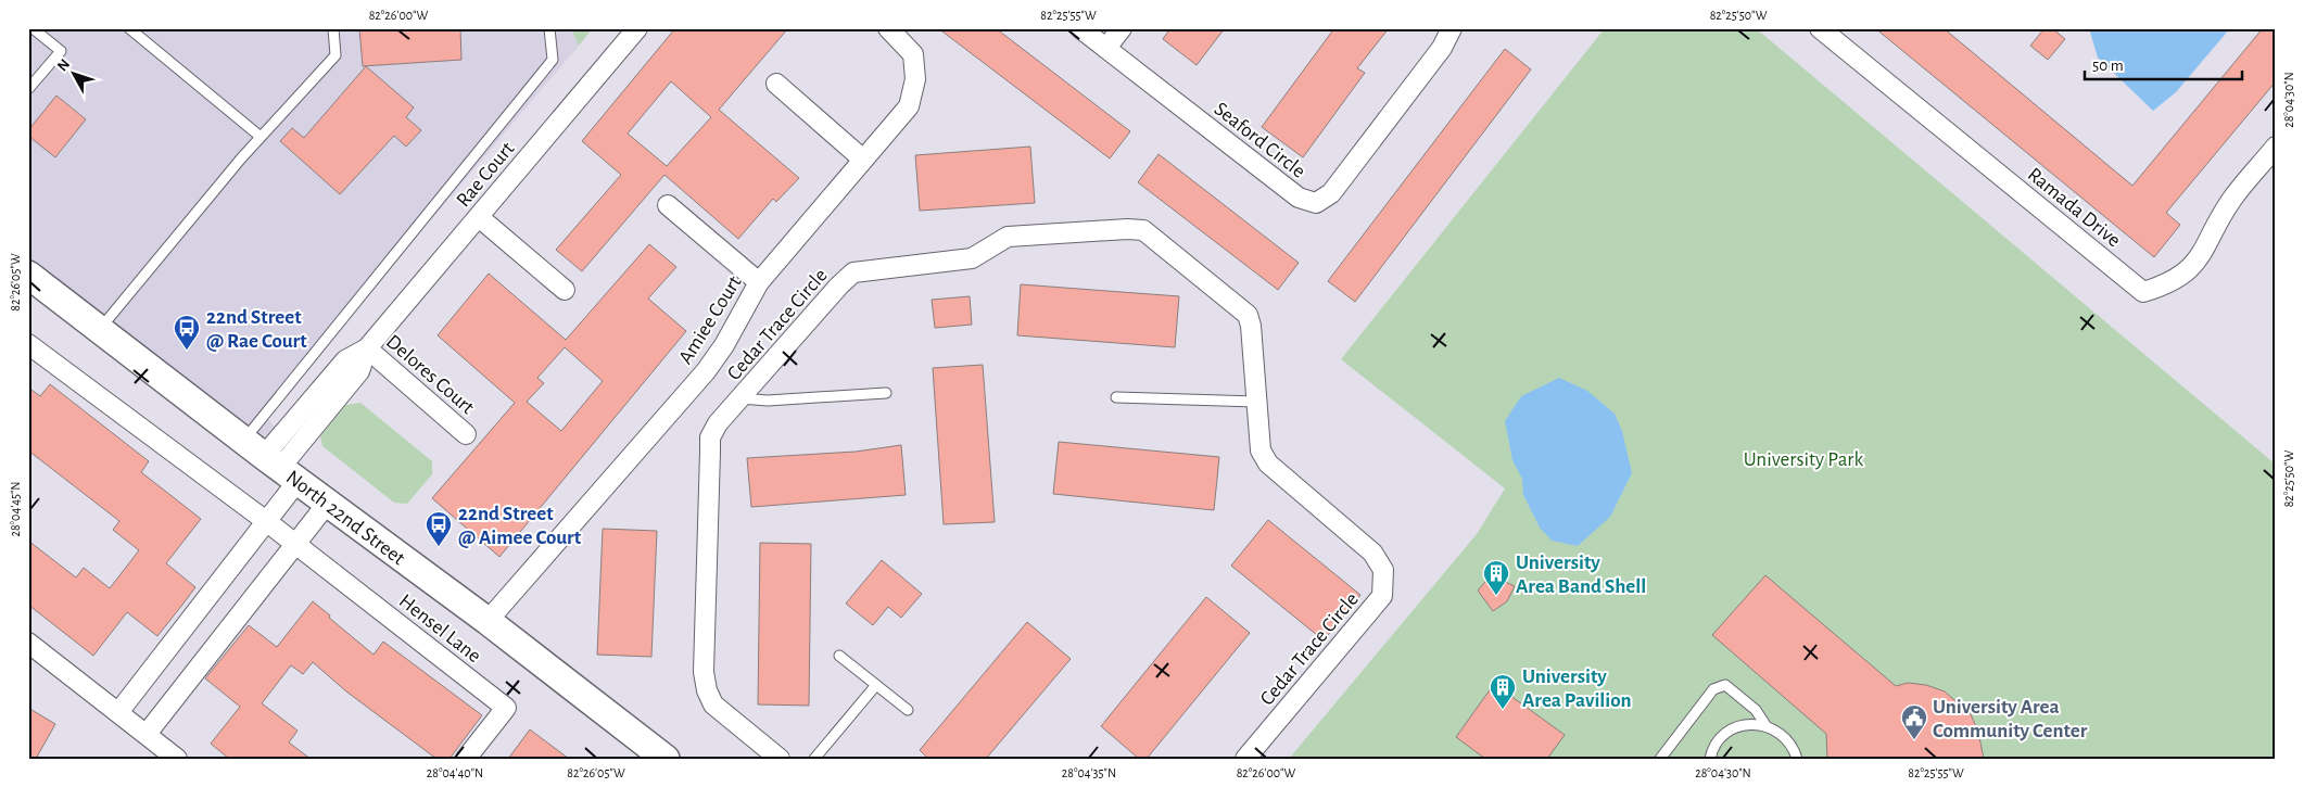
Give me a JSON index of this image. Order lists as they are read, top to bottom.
{
  "streets": {
    "street": [
      "Seaford Circle",
      "Rae Court",
      "Ramada Drive",
      "Amiee Court",
      "Cedar Trace Circle",
      "Delores Court",
      "North 22nd Street",
      "Hensel Lane"
    ]
  },
  "crossings": [
    ["Rae Court", "Delores Court"],
    ["Rae Court", "North 22nd Street"],
    ["Rae Court", "Hensel Lane"],
    ["Amiee Court", "North 22nd Street"]
  ],
  "parks": ["University Park"],
  "places": {
    "bus stop": ["22nd Street @ Rae Court", "22nd Street @ Aimee Court"],
    "building": ["University Area Band Shell", "University Area Pavilion"],
    "public building": ["University Area Community Center"]
  },
  "scale_bar": "50 m",
  "north": "top left",
  "coordinates": [
    "82°26'00\"W",
    "82°25'55\"W",
    "82°25'50\"W",
    "28°04'30\"N",
    "82°26'05\"W",
    "28°04'45\"N",
    "28°04'40\"N",
    "28°04'35\"N"
  ]
}
